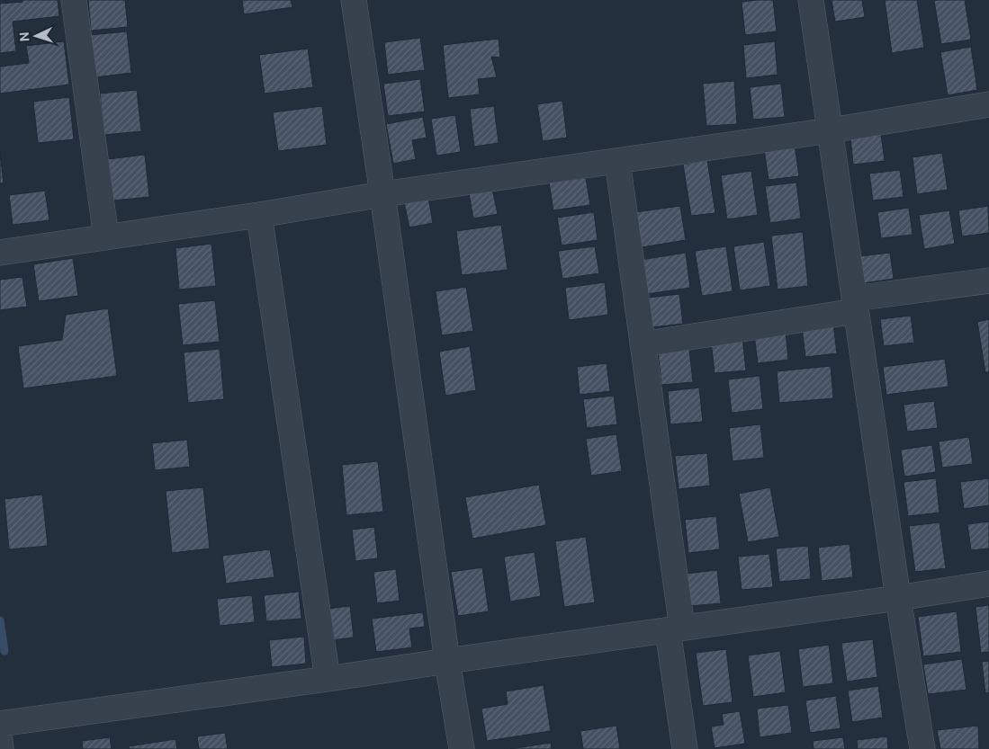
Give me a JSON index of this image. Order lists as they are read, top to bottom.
{
  "north": "left"
}
